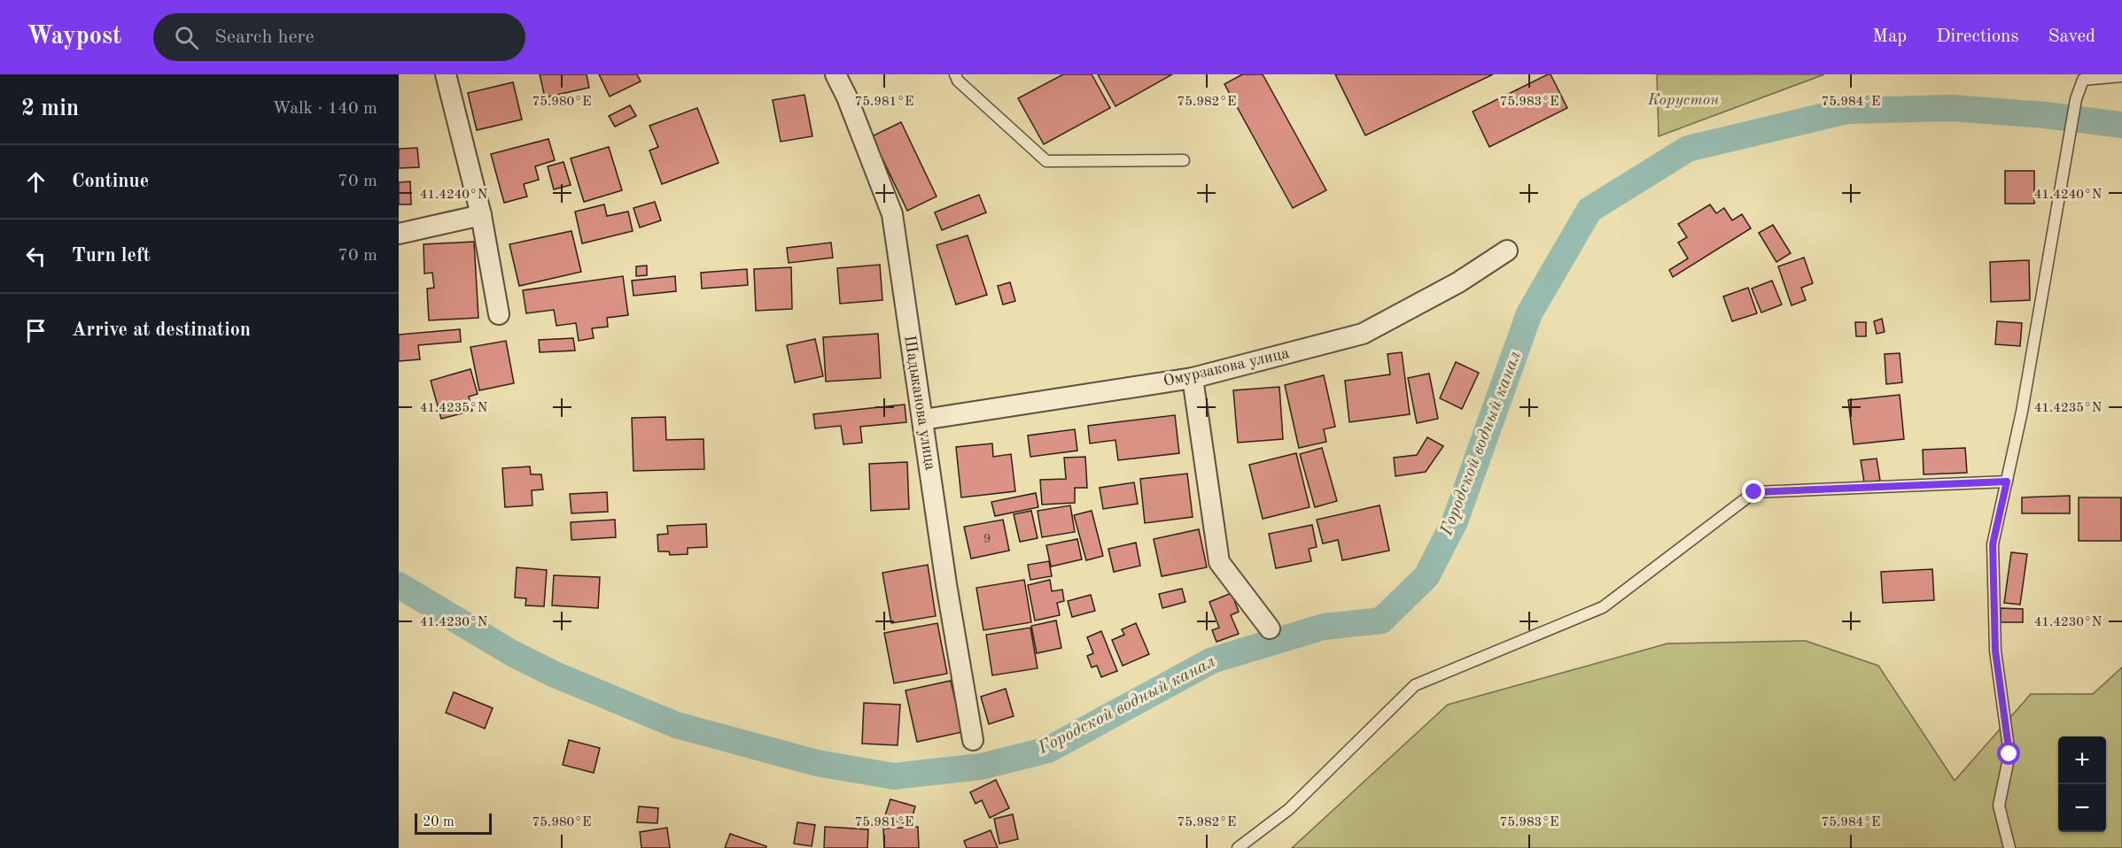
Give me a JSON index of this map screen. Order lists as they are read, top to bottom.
{
  "streets": {
    "street": ["Омурзакова улица", "Шадыканова улица"]
  },
  "crossings": [
    ["Омурзакова улица", "Шадыканова улица"]
  ],
  "water": ["Городской водный канал"],
  "parks": ["Корустон"],
  "house_numbers": ["9"],
  "scale_bar": "20 m",
  "page": {
    "header": "Waypost",
    "search": "Search here",
    "nav": ["Map", "Directions", "Saved"],
    "heading": ["2 min", "Walk · 140 m"],
    "list": [
      ["Continue", "70 m"],
      ["Turn left", "70 m"],
      "Arrive at destination"
    ],
    "map_buttons": ["+", "−"],
    "scale": "20 m"
  },
  "coordinates": [
    "75.980°E",
    "75.981°E",
    "75.982°E",
    "75.983°E",
    "75.984°E",
    "41.4240°N",
    "41.4235°N",
    "41.4230°N"
  ]
}
